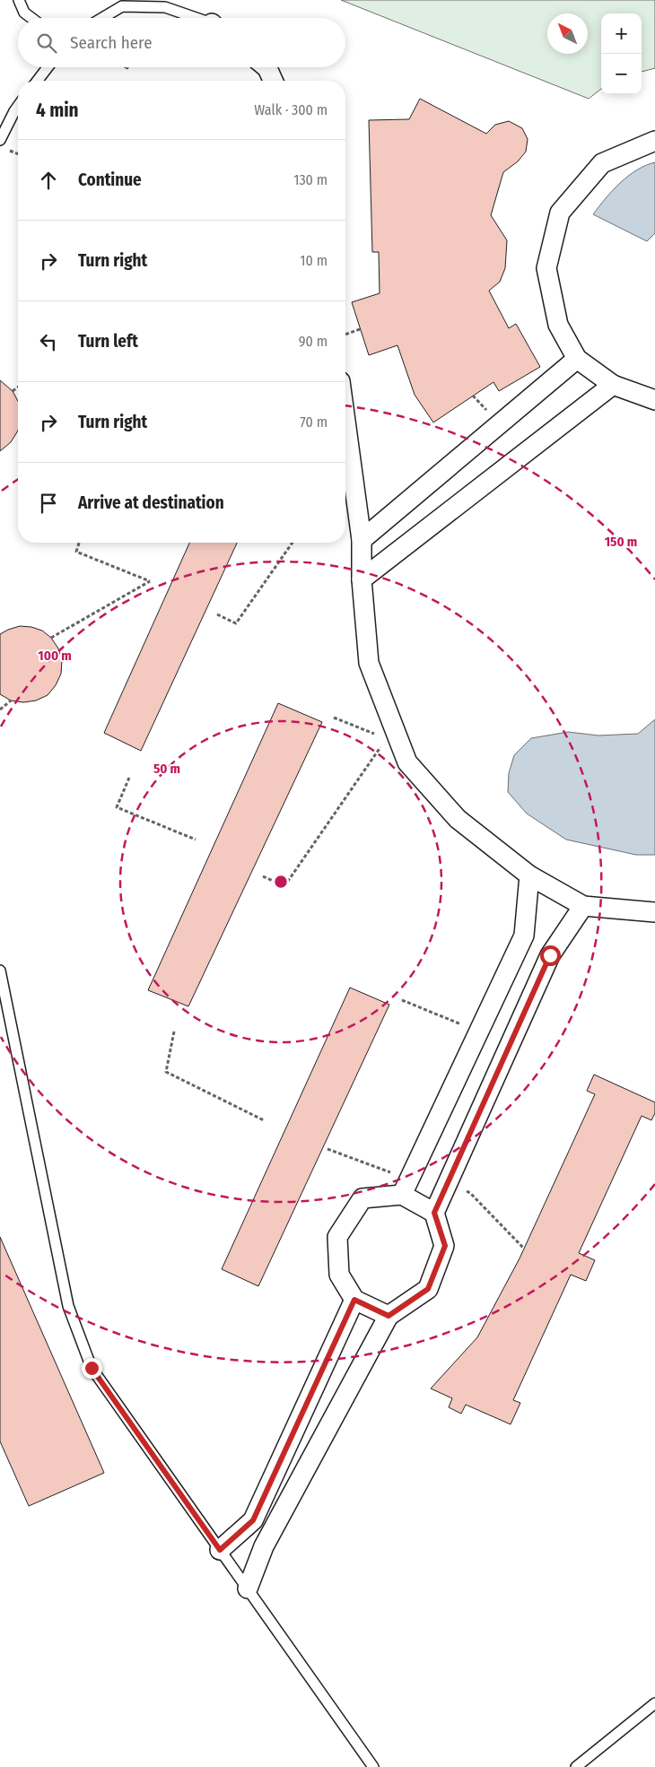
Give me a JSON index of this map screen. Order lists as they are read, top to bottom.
{
  "north": "top left",
  "page": {
    "map_buttons": ["+", "−"],
    "search": "Search here",
    "heading": ["4 min", "Walk · 300 m"],
    "list": [
      ["Continue", "130 m"],
      ["Turn right", "10 m"],
      ["Turn left", "90 m"],
      ["Turn right", "70 m"],
      "Arrive at destination"
    ]
  },
  "rings": ["150 m", "100 m", "50 m"]
}
